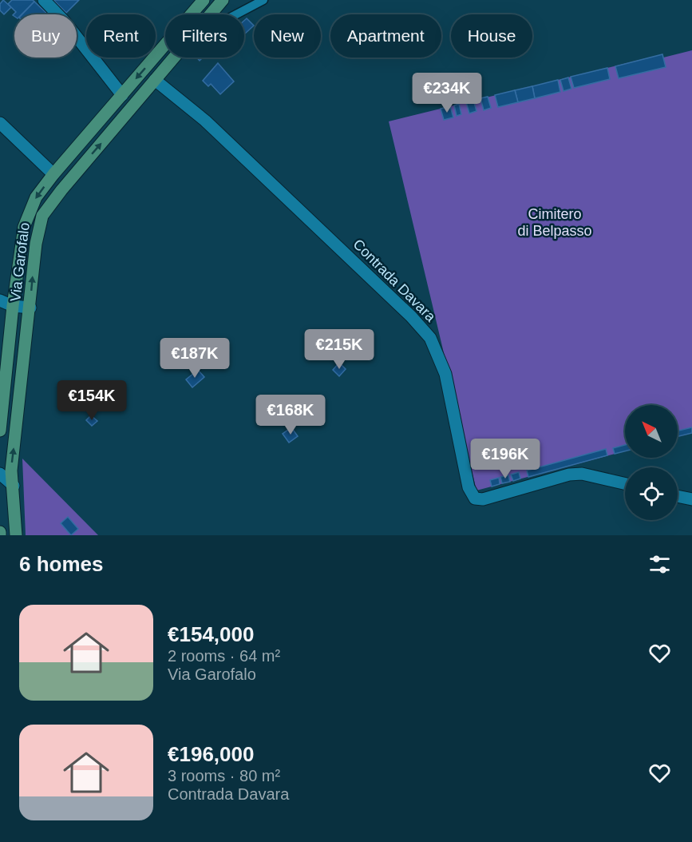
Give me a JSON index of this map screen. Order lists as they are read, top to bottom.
{
  "streets": {
    "main road": ["Via Garofalo"],
    "street": ["Contrada Davara"]
  },
  "crossings": [
    ["Via Garofalo", "Contrada Davara"]
  ],
  "parks": ["Cimitero di Belpasso"],
  "north": "top left",
  "page": {
    "chip": [
      "Buy",
      "Rent",
      "Filters",
      "New",
      "Apartment",
      "House"
    ],
    "price": [
      "€234K",
      "€215K",
      "€187K",
      "€154K",
      "€168K",
      "€196K"
    ],
    "heading": "6 homes",
    "list": [
      {
        "name": "€154,000",
        "note": "2 rooms · 64 m² · Via Garofalo"
      },
      {
        "name": "€196,000",
        "note": "3 rooms · 80 m² · Contrada Davara"
      }
    ]
  }
}
